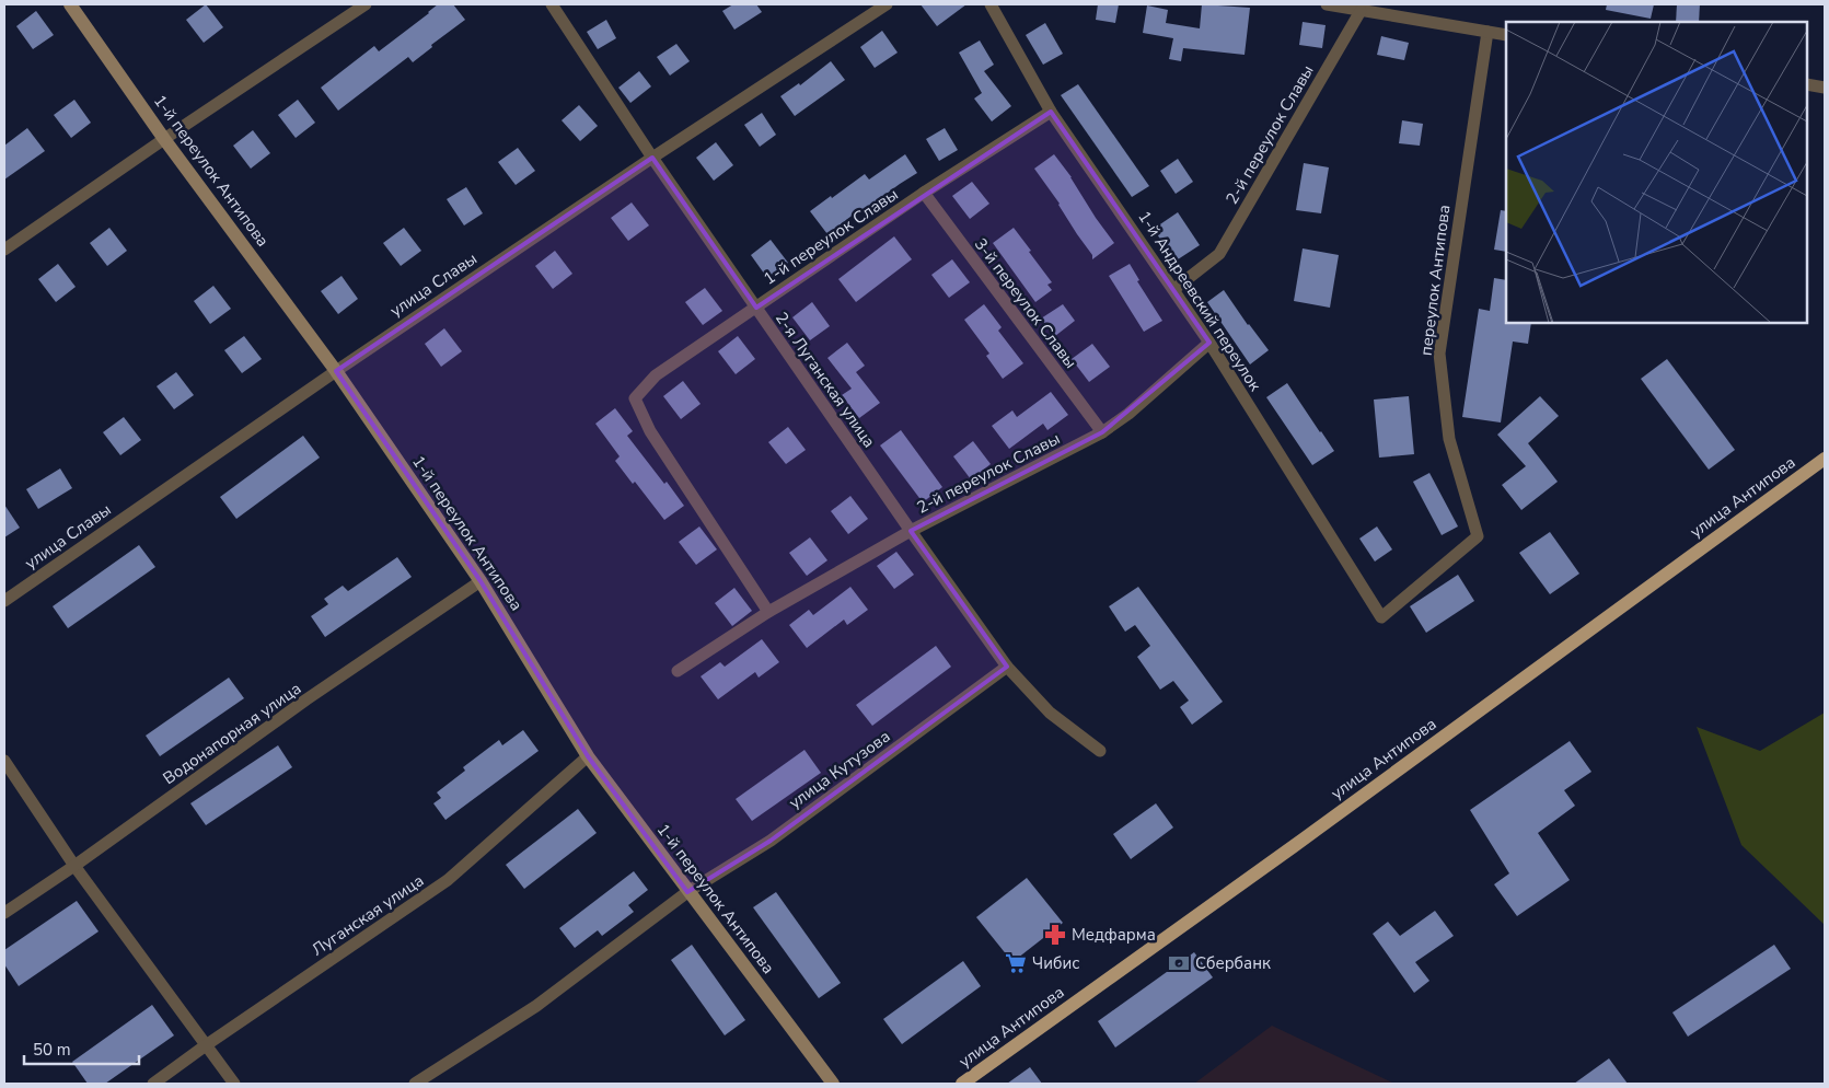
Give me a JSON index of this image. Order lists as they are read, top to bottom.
{
  "streets": {
    "main road": ["1-й переулок Антипова", "улица Антипова"],
    "street": [
      "2-й переулок Славы",
      "1-й переулок Славы",
      "переулок Антипова",
      "улица Славы",
      "1-й Андреевский переулок",
      "3-й переулок Славы",
      "2-я Луганская улица",
      "Водонапорная улица",
      "улица Кутузова",
      "Луганская улица"
    ]
  },
  "crossings": [
    ["2-й переулок Славы", "1-й переулок Славы"],
    ["2-й переулок Славы", "1-й Андреевский переулок"],
    ["2-й переулок Славы", "3-й переулок Славы"],
    ["2-й переулок Славы", "2-я Луганская улица"],
    ["1-й переулок Антипова", "улица Славы"],
    ["1-й переулок Антипова", "Водонапорная улица"],
    ["1-й переулок Антипова", "улица Кутузова"],
    ["1-й переулок Антипова", "Луганская улица"],
    ["1-й переулок Славы", "1-й Андреевский переулок"],
    ["1-й переулок Славы", "3-й переулок Славы"],
    ["1-й переулок Славы", "2-я Луганская улица"],
    ["переулок Антипова", "1-й Андреевский переулок"],
    ["улица Славы", "2-я Луганская улица"],
    ["2-я Луганская улица", "улица Кутузова"]
  ],
  "places": {
    "pharmacy": ["Медфарма"],
    "supermarket": ["Чибис"],
    "bank": ["Сбербанк"]
  },
  "scale_bar": "50 m"
}
